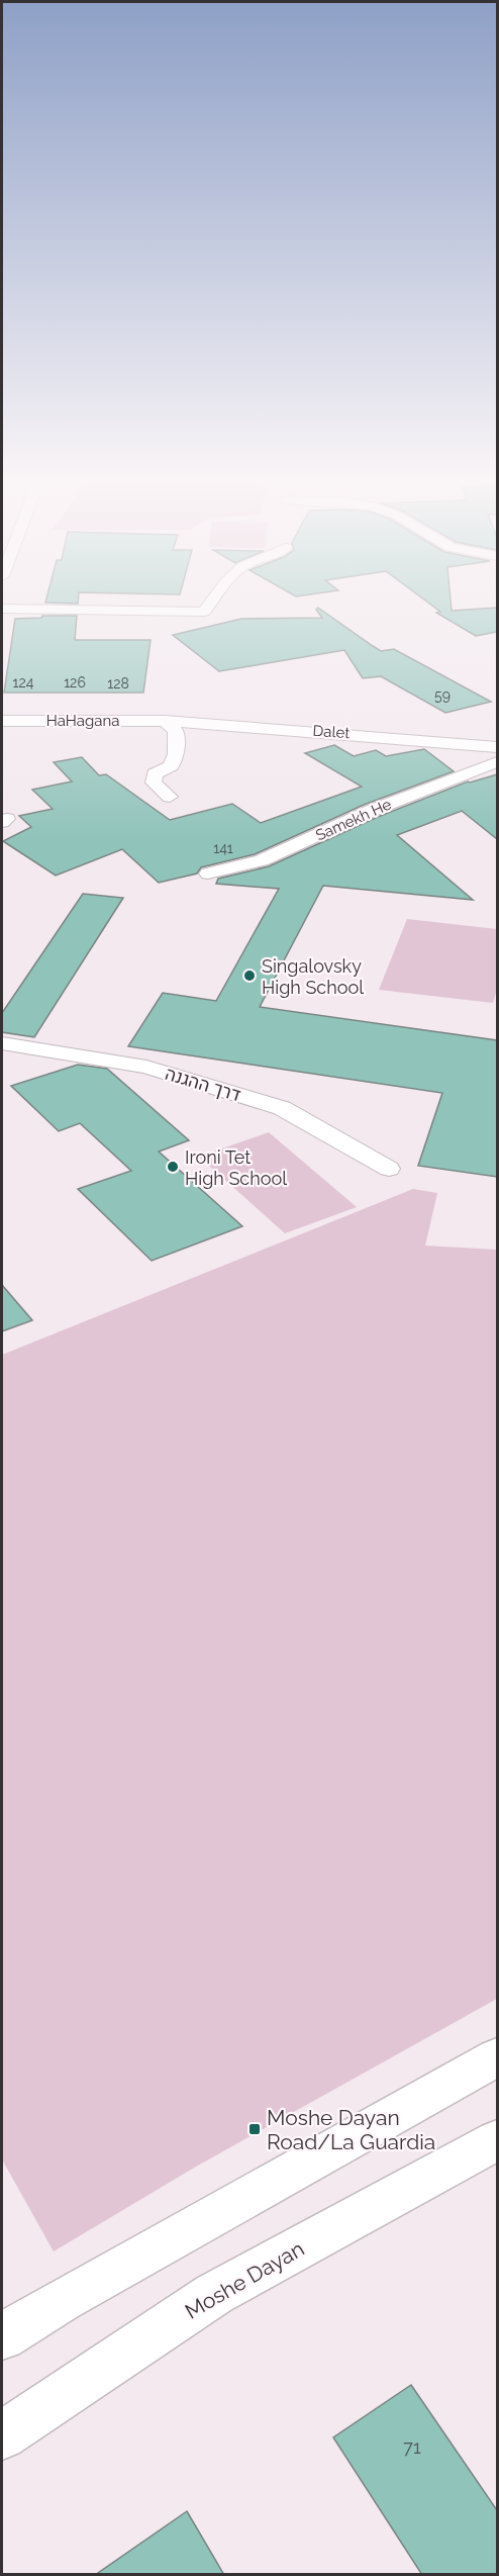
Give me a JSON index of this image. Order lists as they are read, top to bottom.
{
  "streets": {
    "street": [
      "HaHagana",
      "Dalet",
      "Samekh He",
      "דרך ההגנה",
      "Moshe Dayan"
    ]
  },
  "crossings": [
    ["HaHagana", "Dalet"]
  ],
  "places": {
    "other": ["Singalovsky High School", "Ironi Tet High School"],
    "transit": ["Moshe Dayan Road/La Guardia"]
  },
  "house_numbers": [
    "124",
    "126",
    "128",
    "59",
    "141",
    "71"
  ]
}
